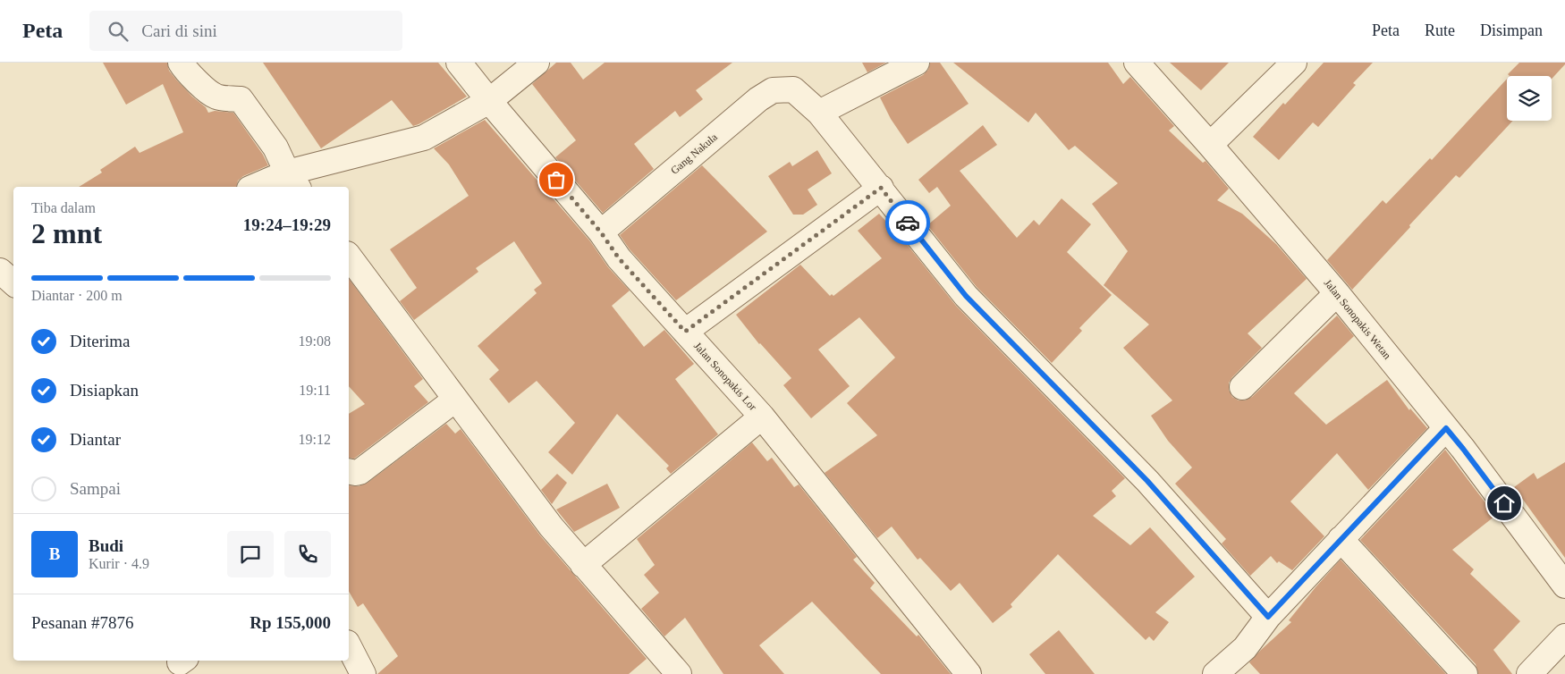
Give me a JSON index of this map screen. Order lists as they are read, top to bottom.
{
  "streets": {
    "street": ["Gang Nakula", "Jalan Sonopakis Wetan", "Jalan Sonopakis Lor"]
  },
  "crossings": [
    ["Gang Nakula", "Jalan Sonopakis Lor"]
  ],
  "page": {
    "header": "Peta",
    "search": "Cari di sini",
    "nav": ["Peta", "Rute", "Disimpan"],
    "heading": ["2 mnt", "Tiba dalam", "19:24–19:29"],
    "panel": [
      "Budi",
      "Kurir · 4.9",
      "Pesanan #7876",
      "Rp 155,000"
    ],
    "bar": "Diantar · 200 m",
    "list": [
      ["Diterima", "19:08"],
      ["Disiapkan", "19:11"],
      ["Diantar", "19:12"],
      "Sampai"
    ],
    "round": "B"
  }
}
